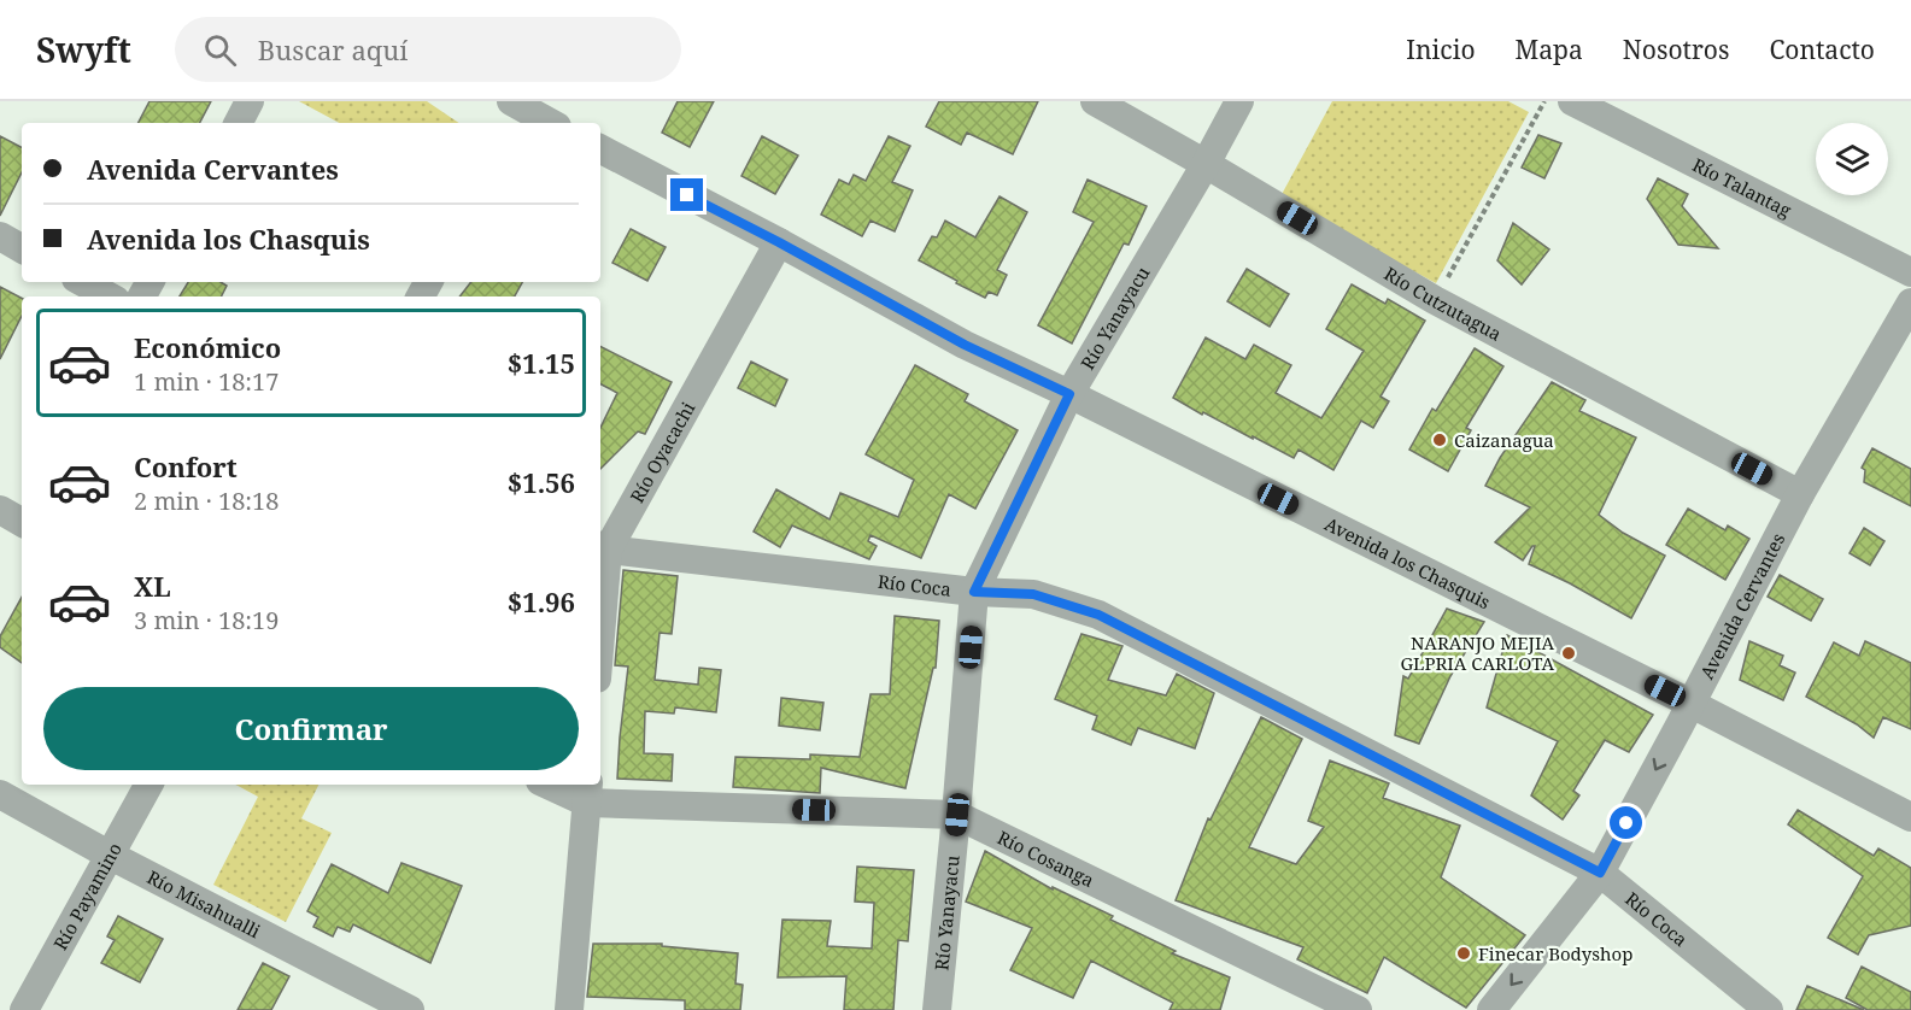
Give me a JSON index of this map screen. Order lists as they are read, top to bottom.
{
  "streets": {
    "street": [
      "Río Talantag",
      "Río Cutzutagua",
      "Río Yanayacu",
      "Río Oyacachi",
      "Avenida los Chasquis",
      "Río Coca",
      "Avenida Cervantes",
      "Río Cosanga",
      "Río Payamino",
      "Río Misahualli"
    ]
  },
  "crossings": [
    ["Río Cutzutagua", "Río Yanayacu"],
    ["Río Cutzutagua", "Avenida Cervantes"],
    ["Río Yanayacu", "Avenida los Chasquis"],
    ["Río Yanayacu", "Río Coca"],
    ["Río Yanayacu", "Río Cosanga"],
    ["Río Oyacachi", "Avenida los Chasquis"],
    ["Río Oyacachi", "Río Coca"],
    ["Avenida los Chasquis", "Avenida Cervantes"],
    ["Río Coca", "Avenida Cervantes"],
    ["Río Payamino", "Río Misahualli"]
  ],
  "one_way": ["Avenida Cervantes"],
  "places": ["Caizanagua", "NARANJO MEJIA GLPRIA CARLOTA", "Finecar Bodyshop"],
  "page": {
    "header": "Swyft",
    "search": "Buscar aquí",
    "nav": [
      "Inicio",
      "Mapa",
      "Nosotros",
      "Contacto"
    ],
    "banner": ["Avenida Cervantes", "Avenida los Chasquis"],
    "list": [
      {
        "name": "Económico",
        "note": "1 min · 18:17",
        "value": "$1.15"
      },
      {
        "name": "Confort",
        "note": "2 min · 18:18",
        "value": "$1.56"
      },
      {
        "name": "XL",
        "note": "3 min · 18:19",
        "value": "$1.96"
      }
    ],
    "buttons": "Confirmar"
  }
}
